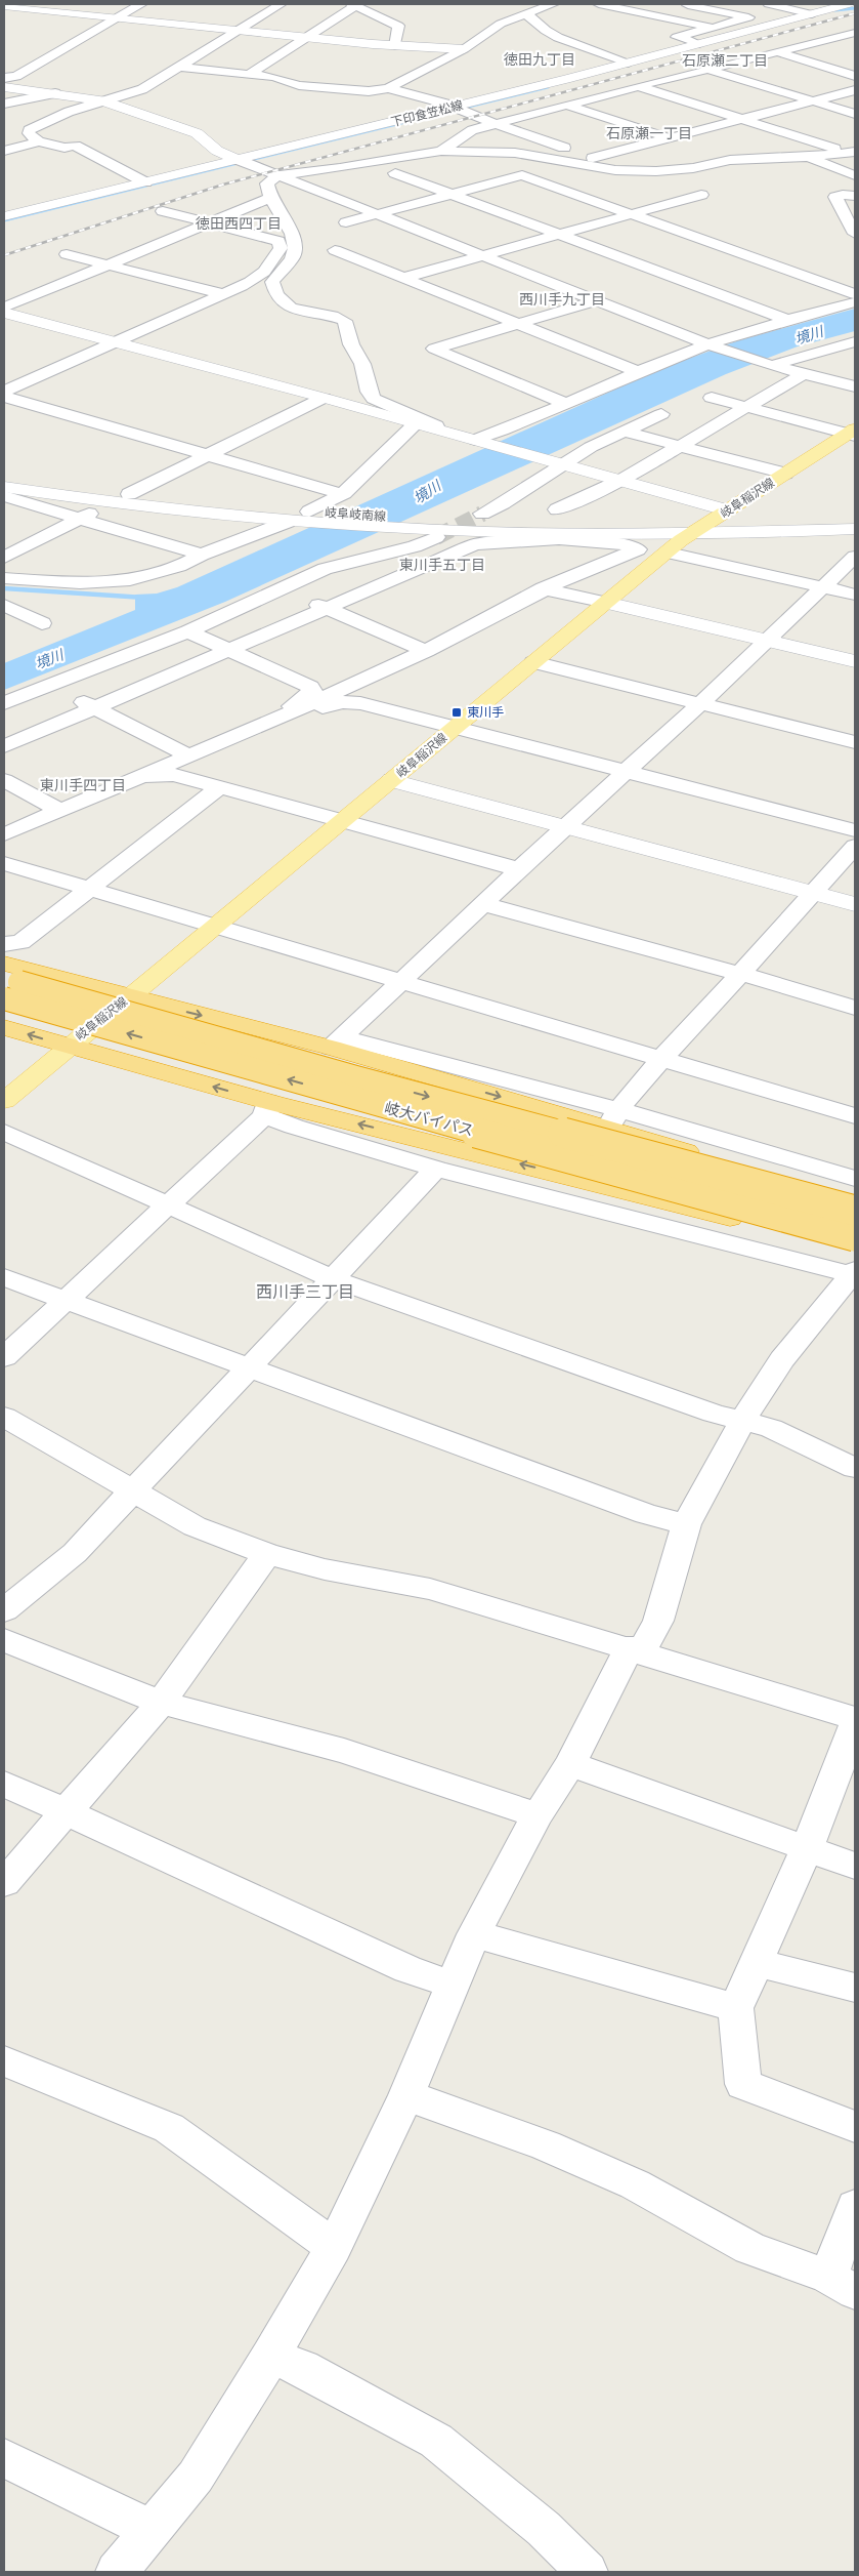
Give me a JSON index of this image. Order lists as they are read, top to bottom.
{
  "streets": {
    "highway": ["岐大バイパス"],
    "main road": ["岐阜稲沢線"],
    "street": ["下印食笠松線", "岐阜岐南線"]
  },
  "crossings": [
    ["岐阜稲沢線", "岐阜岐南線"]
  ],
  "districts": [
    "徳田九丁目",
    "石原瀬二丁目",
    "石原瀬一丁目",
    "徳田西四丁目",
    "西川手九丁目",
    "東川手五丁目",
    "東川手四丁目",
    "西川手三丁目"
  ],
  "water": ["境川"],
  "places": {
    "transit": ["東川手"]
  }
}
